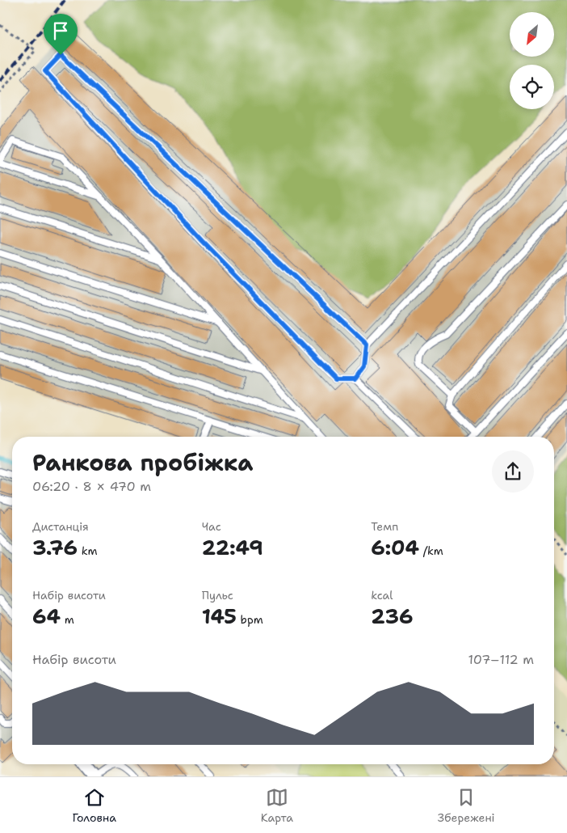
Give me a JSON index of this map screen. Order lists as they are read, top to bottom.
{
  "north": "bottom left",
  "page": {
    "heading": ["Ранкова пробіжка", "06:20 · 8 × 470 m"],
    "stats": [
      ["Дистанція", "3.76 km"],
      ["Час", "22:49"],
      ["Темп", "6:04 /km"],
      ["Набір висоти", "64 m"],
      ["Пульс", "145 bpm"],
      ["kcal", "236"]
    ],
    "chart": ["Набір висоти", "107–112 m"],
    "tabs": ["Головна", "Карта", "Збережені"]
  }
}
